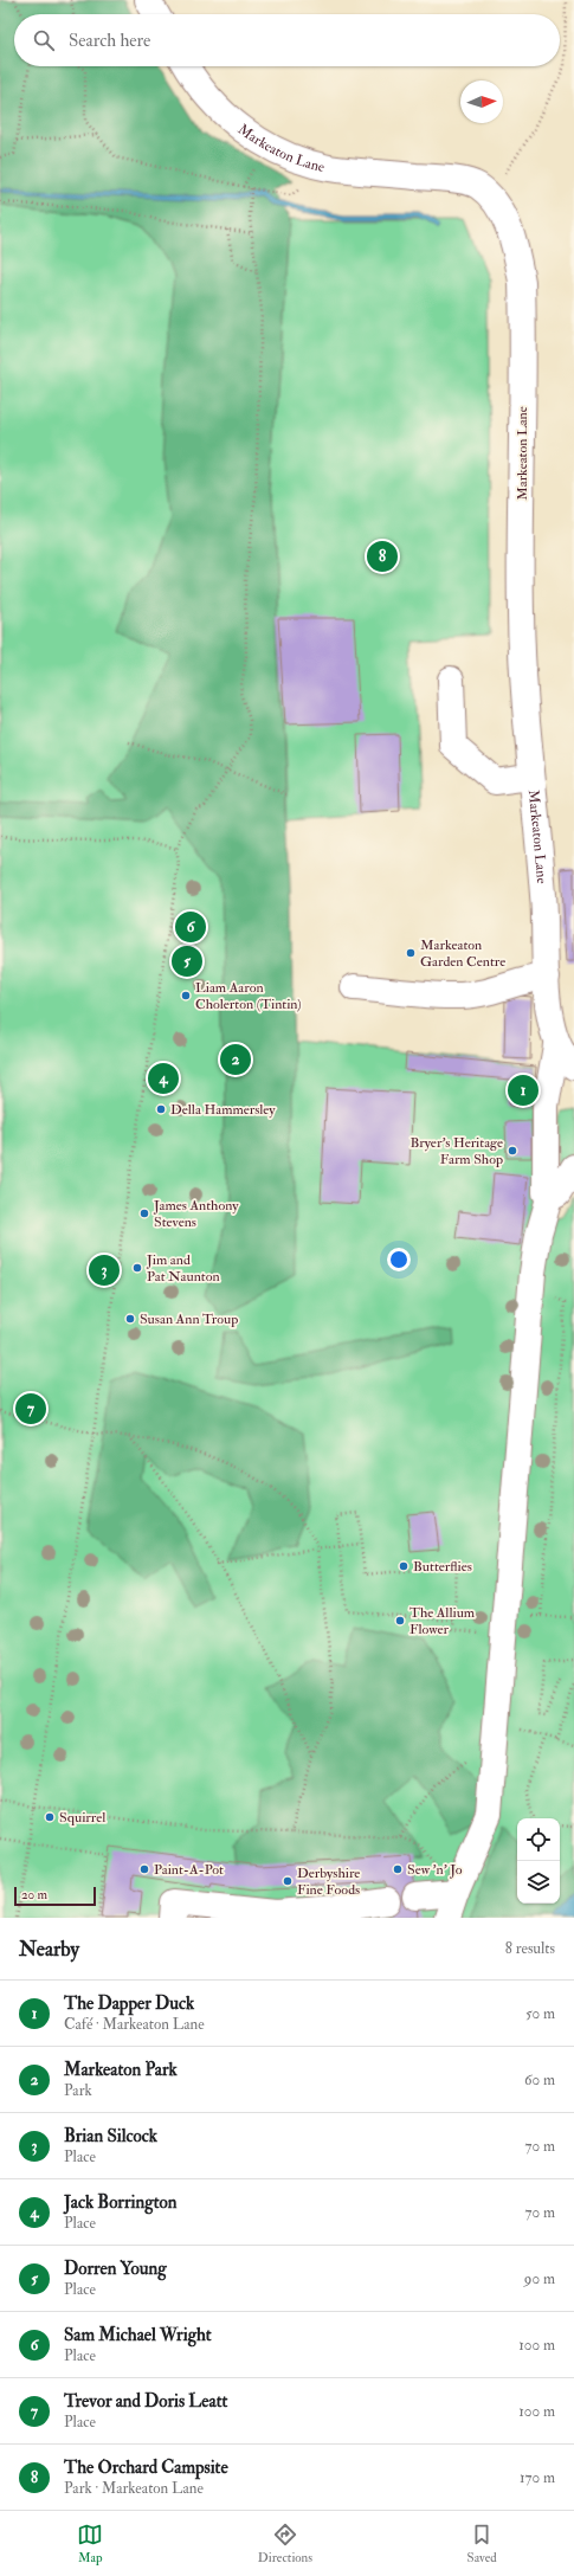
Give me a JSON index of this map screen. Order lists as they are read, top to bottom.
{
  "streets": {
    "street": ["Markeaton Lane"]
  },
  "places": [
    "Markeaton Garden Centre",
    "Liam Aaron Cholerton (Tintin)",
    "Della Hammersley",
    "Bryer's Heritage Farm Shop",
    "James Anthony Stevens",
    "Jim and Pat Naunton",
    "Susan Ann Troup",
    "Butterflies",
    "The Allium Flower",
    "Squirrel",
    "Paint-A-Pot",
    "Sew 'n' Jo",
    "Derbyshire Fine Foods"
  ],
  "scale_bar": "20 m",
  "north": "right",
  "page": {
    "search": "Search here",
    "pins": [
      "8",
      "6",
      "5",
      "2",
      "4",
      "1",
      "3",
      "7"
    ],
    "scale": "20 m",
    "heading": ["Nearby", "8 results"],
    "list": [
      {
        "mark": "1",
        "name": "The Dapper Duck",
        "note": "Café · Markeaton Lane",
        "value": "50 m"
      },
      {
        "mark": "2",
        "name": "Markeaton Park",
        "note": "Park",
        "value": "60 m"
      },
      {
        "mark": "3",
        "name": "Brian Silcock",
        "note": "Place",
        "value": "70 m"
      },
      {
        "mark": "4",
        "name": "Jack Borrington",
        "note": "Place",
        "value": "70 m"
      },
      {
        "mark": "5",
        "name": "Dorren Young",
        "note": "Place",
        "value": "90 m"
      },
      {
        "mark": "6",
        "name": "Sam Michael Wright",
        "note": "Place",
        "value": "100 m"
      },
      {
        "mark": "7",
        "name": "Trevor and Doris Leatt",
        "note": "Place",
        "value": "100 m"
      },
      {
        "mark": "8",
        "name": "The Orchard Campsite",
        "note": "Park · Markeaton Lane",
        "value": "170 m"
      }
    ],
    "nav": ["Map", "Directions", "Saved"]
  }
}
